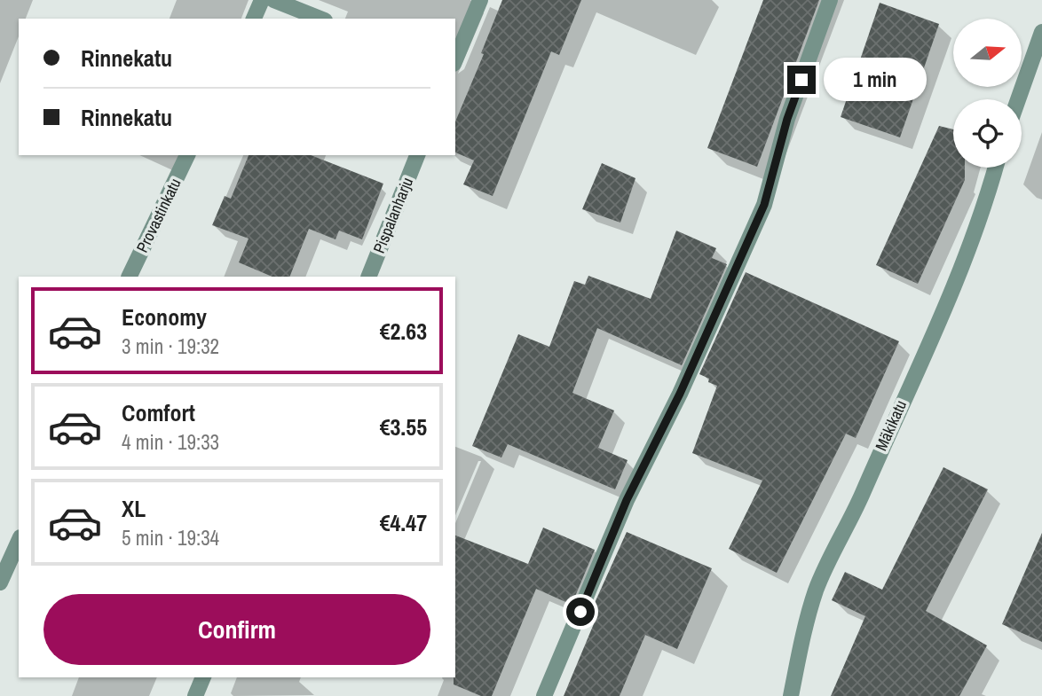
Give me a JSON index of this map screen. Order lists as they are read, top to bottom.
{
  "streets": {
    "street": ["Provastinkatu", "Pispalanharju", "Mäkikatu"]
  },
  "north": "right",
  "page": {
    "banner": ["Rinnekatu", "Rinnekatu"],
    "bubble": "1 min",
    "list": [
      {
        "name": "Economy",
        "note": "3 min · 19:32",
        "value": "€2.63"
      },
      {
        "name": "Comfort",
        "note": "4 min · 19:33",
        "value": "€3.55"
      },
      {
        "name": "XL",
        "note": "5 min · 19:34",
        "value": "€4.47"
      }
    ],
    "buttons": "Confirm"
  }
}
